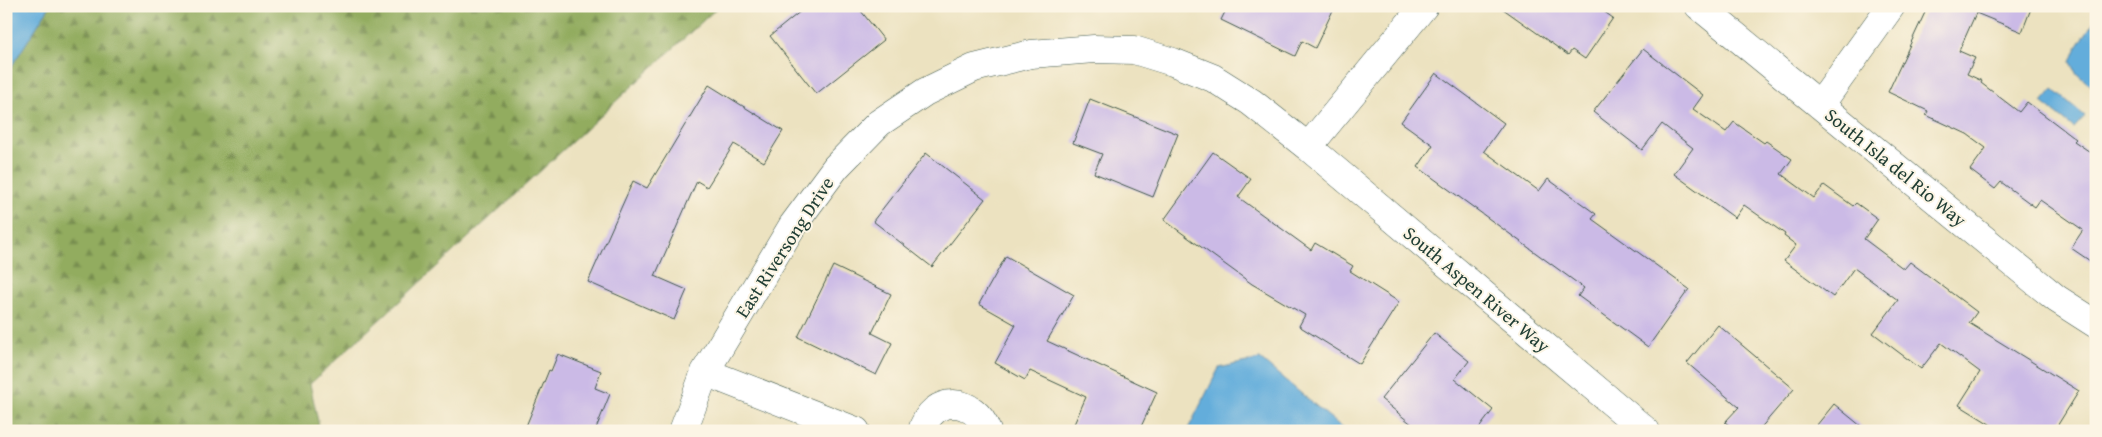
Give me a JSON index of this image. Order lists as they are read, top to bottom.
{
  "streets": {
    "street": ["South Isla del Rio Way", "East Riversong Drive", "South Aspen River Way"]
  },
  "crossings": [
    ["East Riversong Drive", "South Aspen River Way"]
  ]
}
